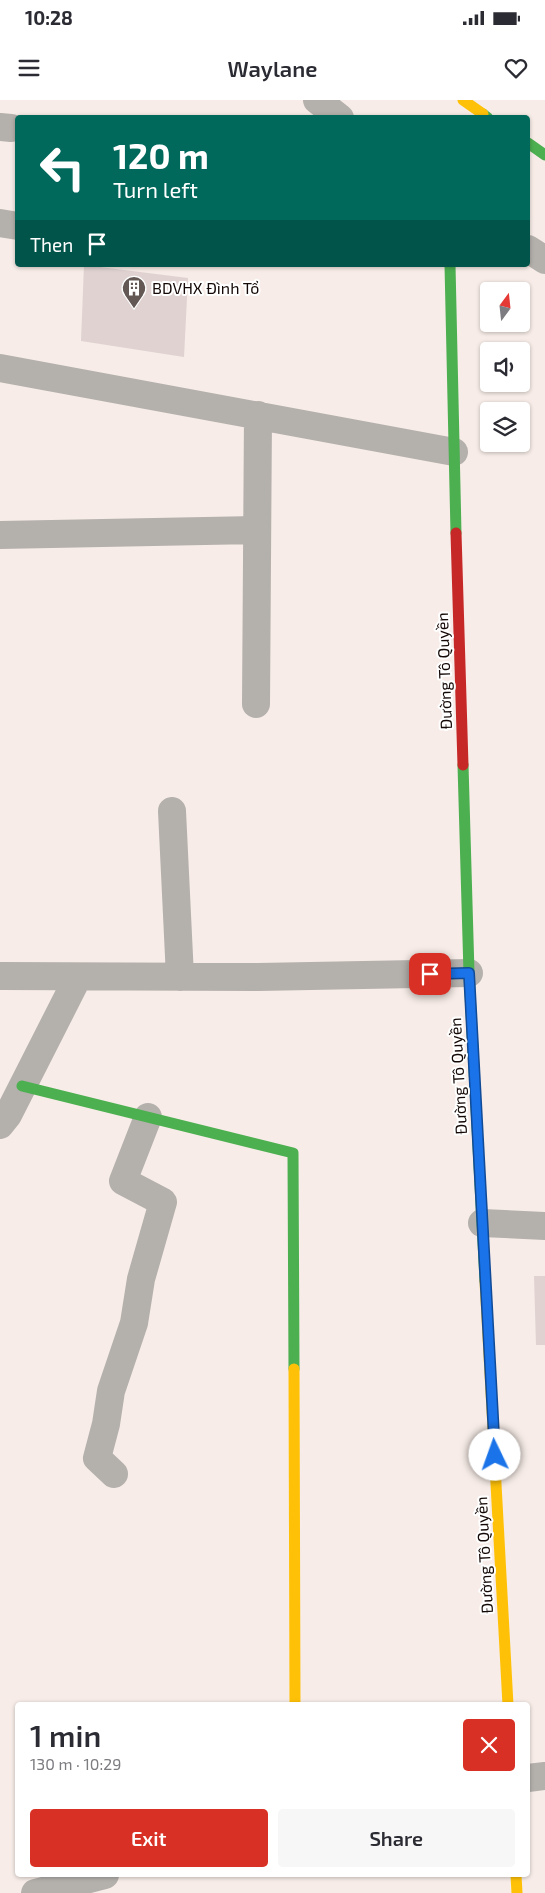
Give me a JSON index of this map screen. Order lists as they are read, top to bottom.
{
  "streets": {
    "main road": ["Đường Tô Quyền"]
  },
  "places": {
    "building": ["BDVHX Đình Tổ"]
  },
  "north": "top",
  "page": {
    "status": "10:28",
    "header": "Waylane",
    "turn": ["120 m", "Turn left"],
    "then": "Then",
    "heading": ["1 min", "130 m · 10:29"],
    "buttons": ["Exit", "Share"]
  }
}
